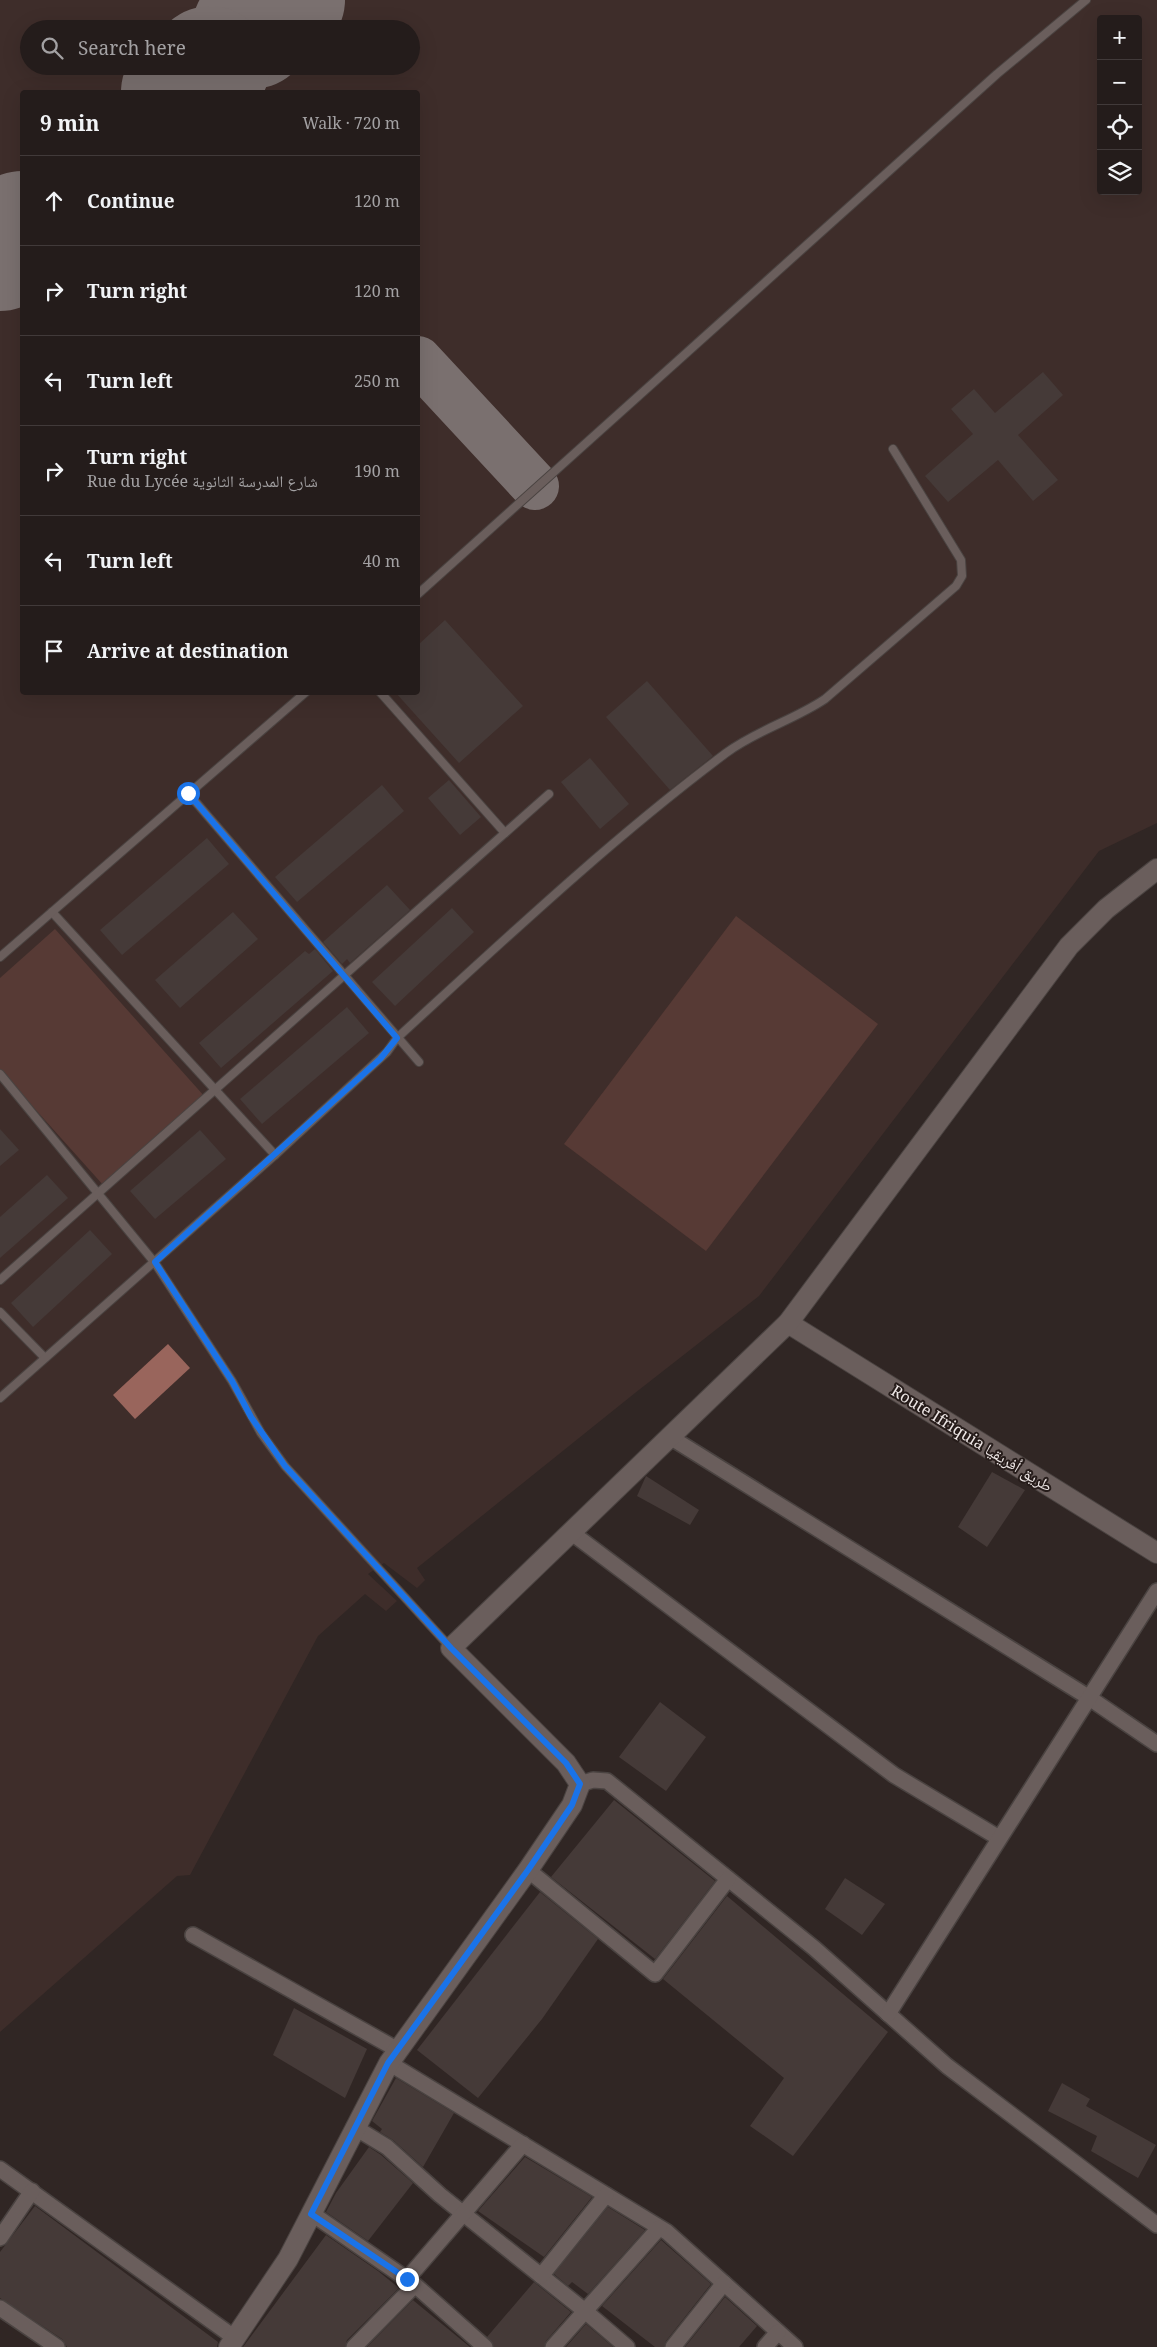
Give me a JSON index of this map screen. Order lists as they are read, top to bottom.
{
  "streets": {
    "street": ["Route Ifriquia طريق أفريقيا"]
  },
  "page": {
    "map_buttons": ["+", "−"],
    "search": "Search here",
    "heading": ["9 min", "Walk · 720 m"],
    "list": [
      ["Continue", "120 m"],
      ["Turn right", "120 m"],
      ["Turn left", "250 m"],
      ["Turn right", "Rue du Lycée شارع المدرسة الثانوية", "190 m"],
      ["Turn left", "40 m"],
      "Arrive at destination"
    ]
  }
}
